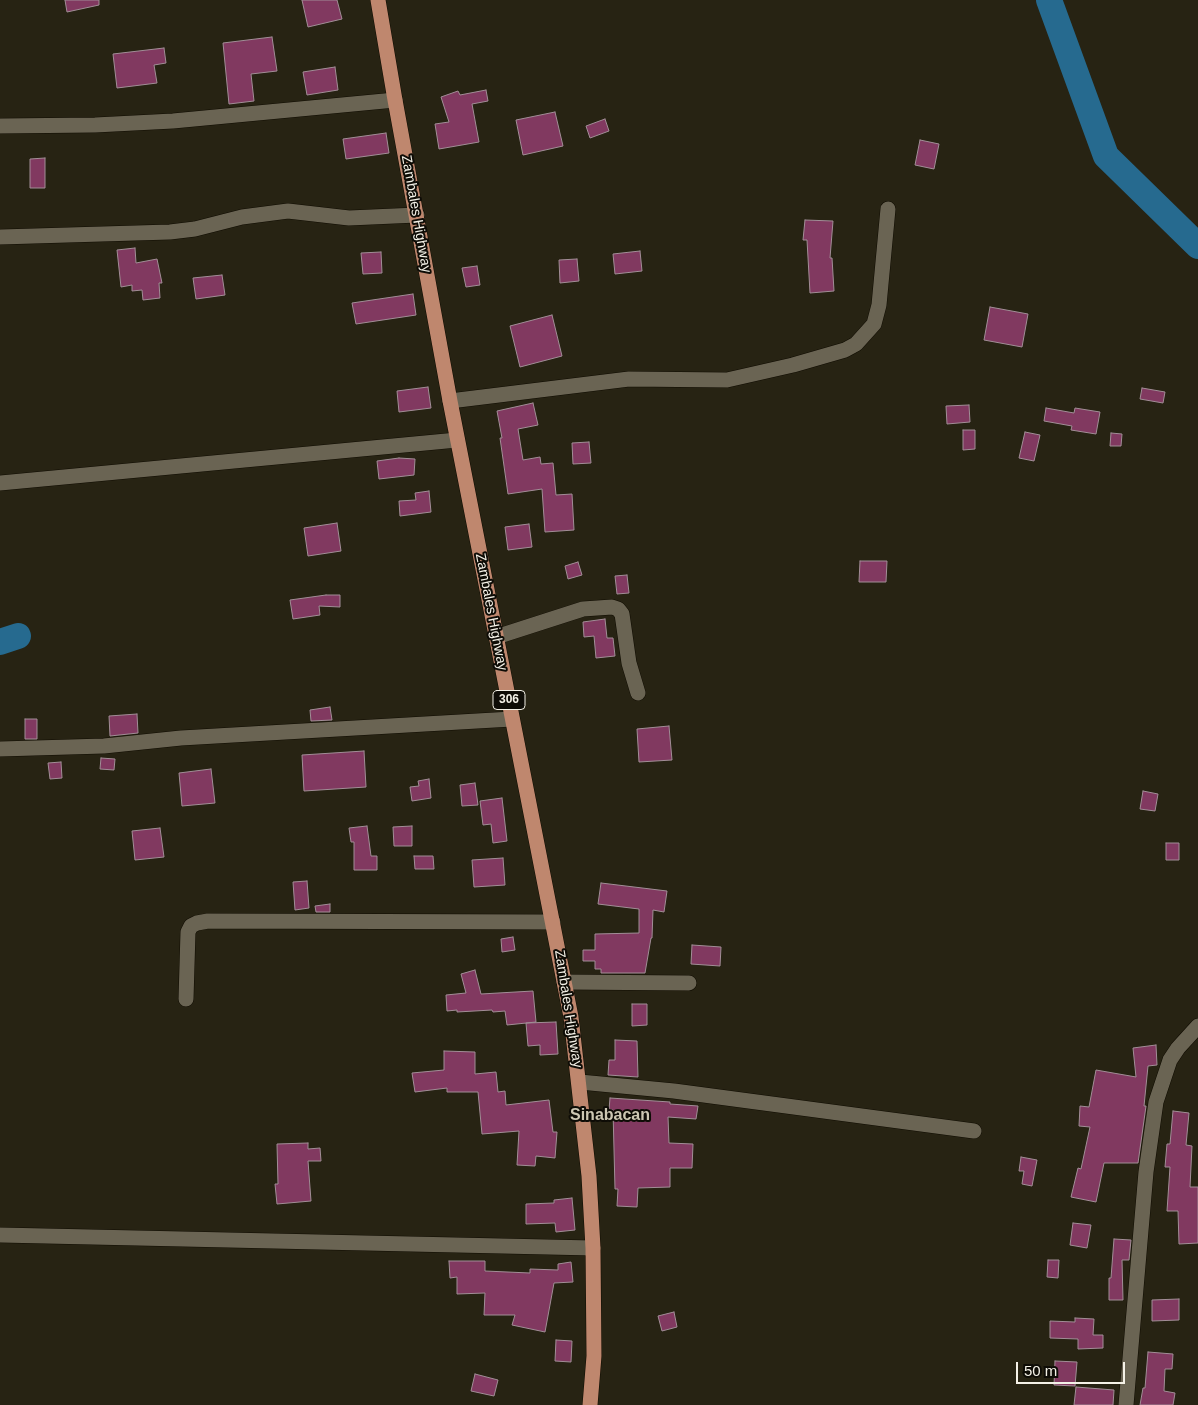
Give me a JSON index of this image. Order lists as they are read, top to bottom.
{
  "streets": {
    "main road": ["Zambales Highway", "306"]
  },
  "districts": ["Sinabacan"],
  "scale_bar": "50 m"
}
